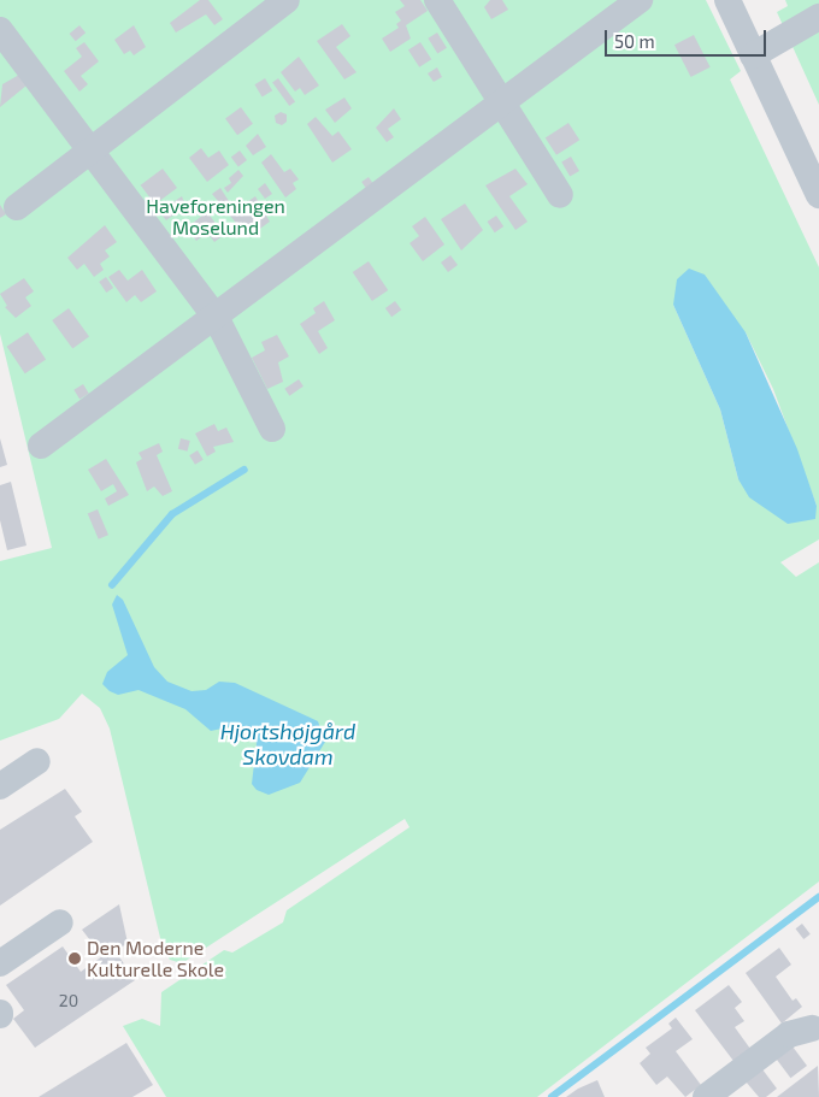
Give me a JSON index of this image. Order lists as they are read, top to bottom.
{
  "water": ["Hjortshøjgård Skovdam"],
  "parks": ["Haveforeningen Moselund"],
  "places": ["Den Moderne Kulturelle Skole"],
  "house_numbers": ["20"],
  "scale_bar": "50 m"
}
